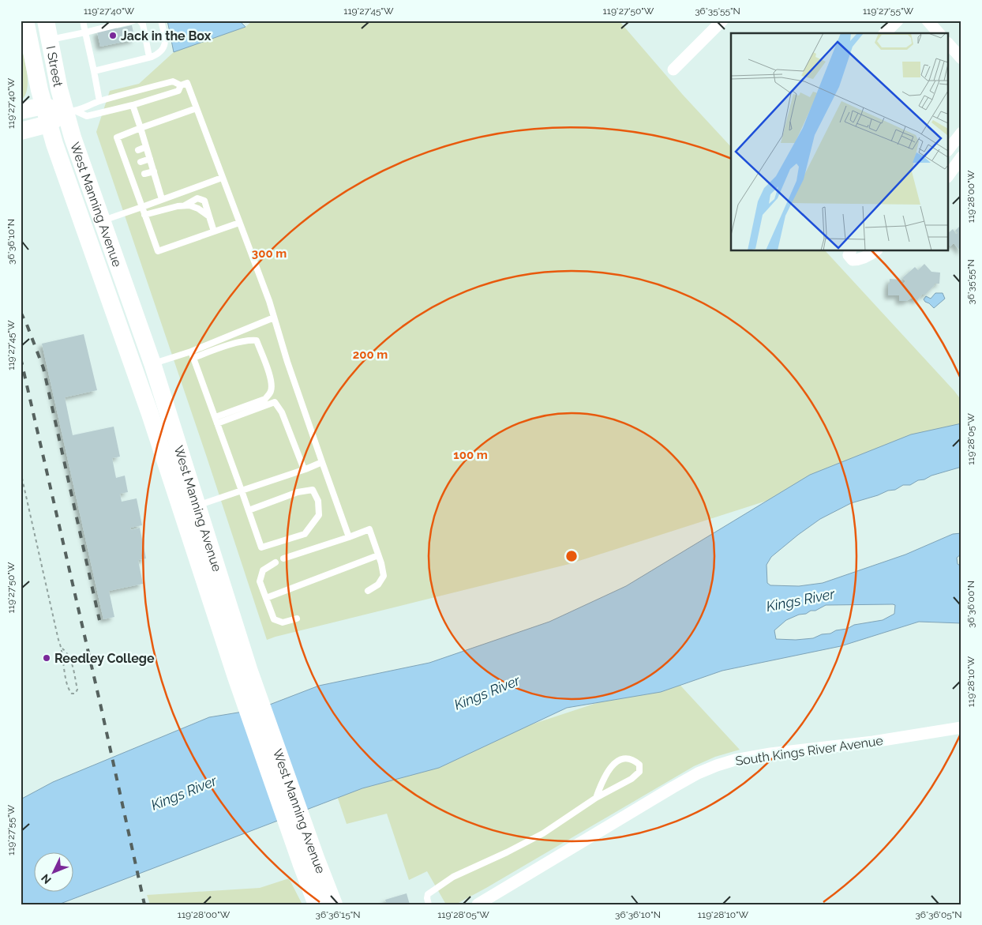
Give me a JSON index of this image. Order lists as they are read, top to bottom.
{
  "streets": {
    "main road": ["I Street", "West Manning Avenue"],
    "street": ["South Kings River Avenue"]
  },
  "crossings": [
    ["I Street", "West Manning Avenue"]
  ],
  "water": ["Kings River"],
  "places": ["Jack in the Box", "Reedley College"],
  "north": "bottom left",
  "coordinates": [
    "119°27'40\"W",
    "119°27'45\"W",
    "119°27'50\"W",
    "36°35'55\"N",
    "119°27'55\"W",
    "119°28'00\"W",
    "36°36'10\"N",
    "119°28'05\"W",
    "36°36'00\"N",
    "119°28'10\"W",
    "36°36'15\"N",
    "36°36'05\"N"
  ],
  "rings": ["300 m", "200 m", "100 m"]
}
